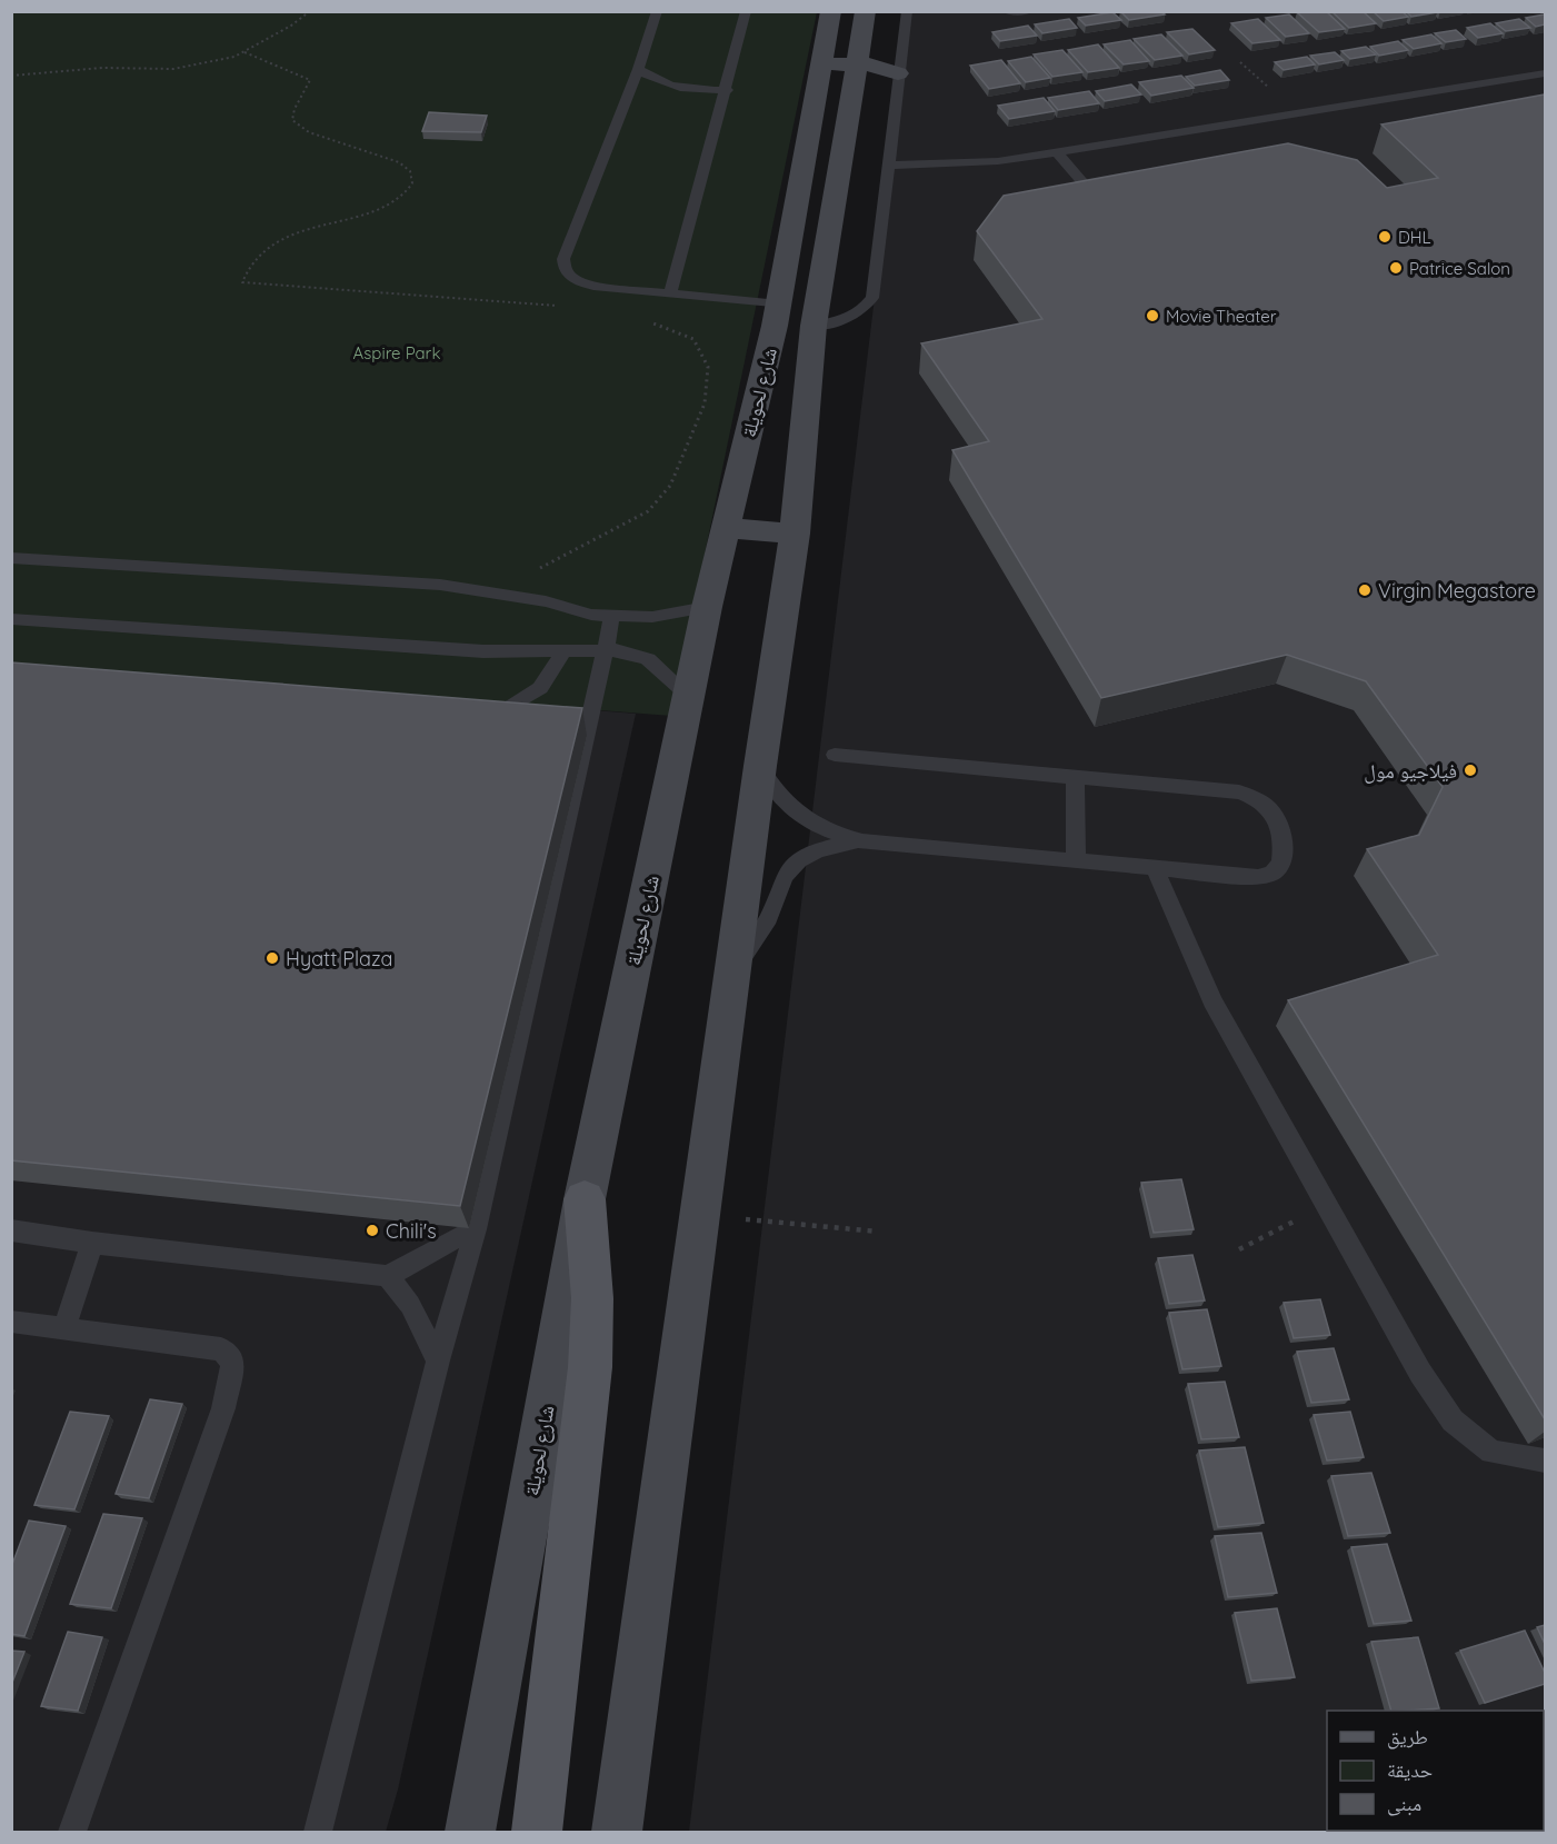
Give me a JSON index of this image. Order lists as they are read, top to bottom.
{
  "streets": {
    "street": ["شارع لحويلة"]
  },
  "parks": ["Aspire Park"],
  "places": [
    "DHL",
    "Patrice Salon",
    "Movie Theater",
    "Virgin Megastore",
    "فيلاجيو مول",
    "Hyatt Plaza",
    "Chili's"
  ],
  "legend": ["طريق", "حديقة", "مبنى"]
}
